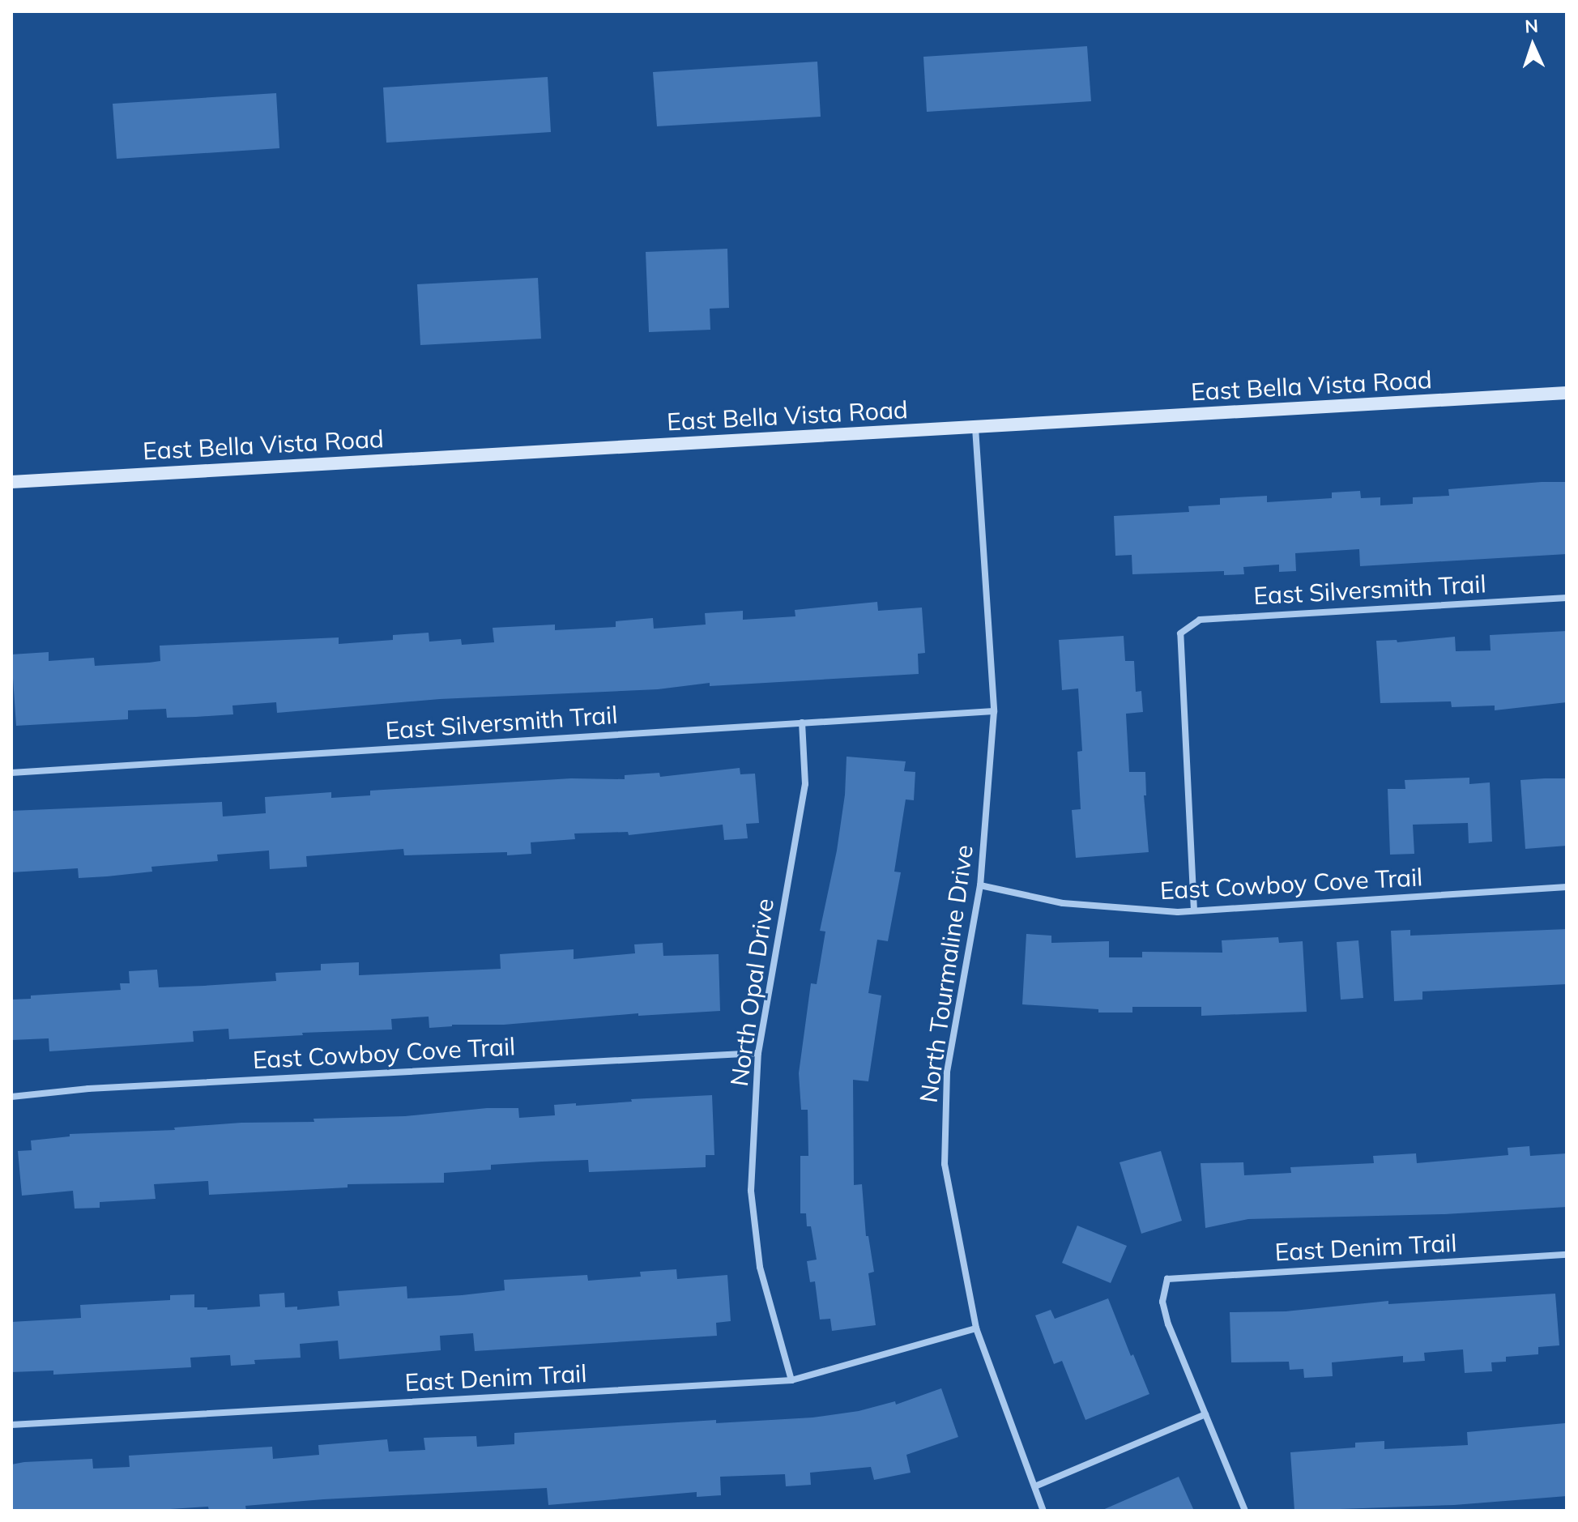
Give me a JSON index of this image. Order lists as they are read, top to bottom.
{
  "streets": {
    "street": [
      "East Bella Vista Road",
      "East Silversmith Trail",
      "East Cowboy Cove Trail",
      "North Tourmaline Drive",
      "North Opal Drive",
      "East Denim Trail"
    ]
  },
  "crossings": [
    ["East Bella Vista Road", "North Tourmaline Drive"],
    ["East Silversmith Trail", "East Cowboy Cove Trail"],
    ["East Silversmith Trail", "North Tourmaline Drive"],
    ["East Silversmith Trail", "North Opal Drive"],
    ["East Cowboy Cove Trail", "North Tourmaline Drive"],
    ["East Cowboy Cove Trail", "North Opal Drive"],
    ["North Tourmaline Drive", "East Denim Trail"],
    ["North Opal Drive", "East Denim Trail"]
  ],
  "north": "top"
}
